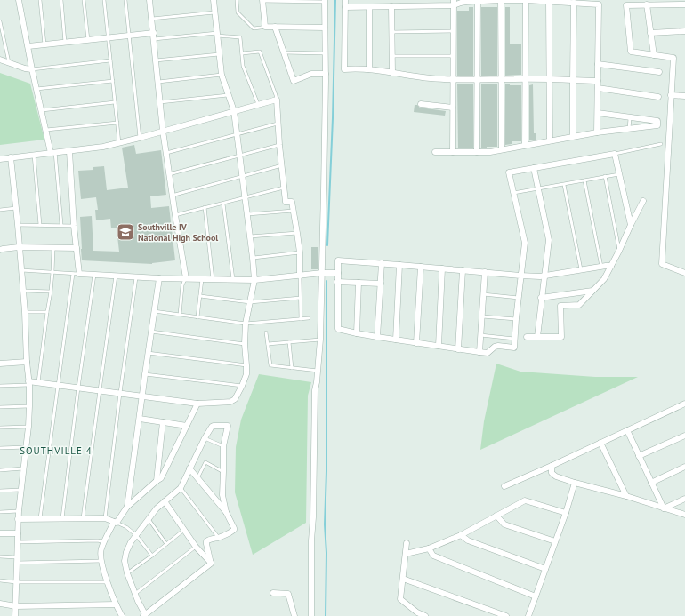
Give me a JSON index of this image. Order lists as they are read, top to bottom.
{
  "districts": ["SOUTHVILLE 4"],
  "places": {
    "school or university": ["Southville IV National High School"]
  }
}
